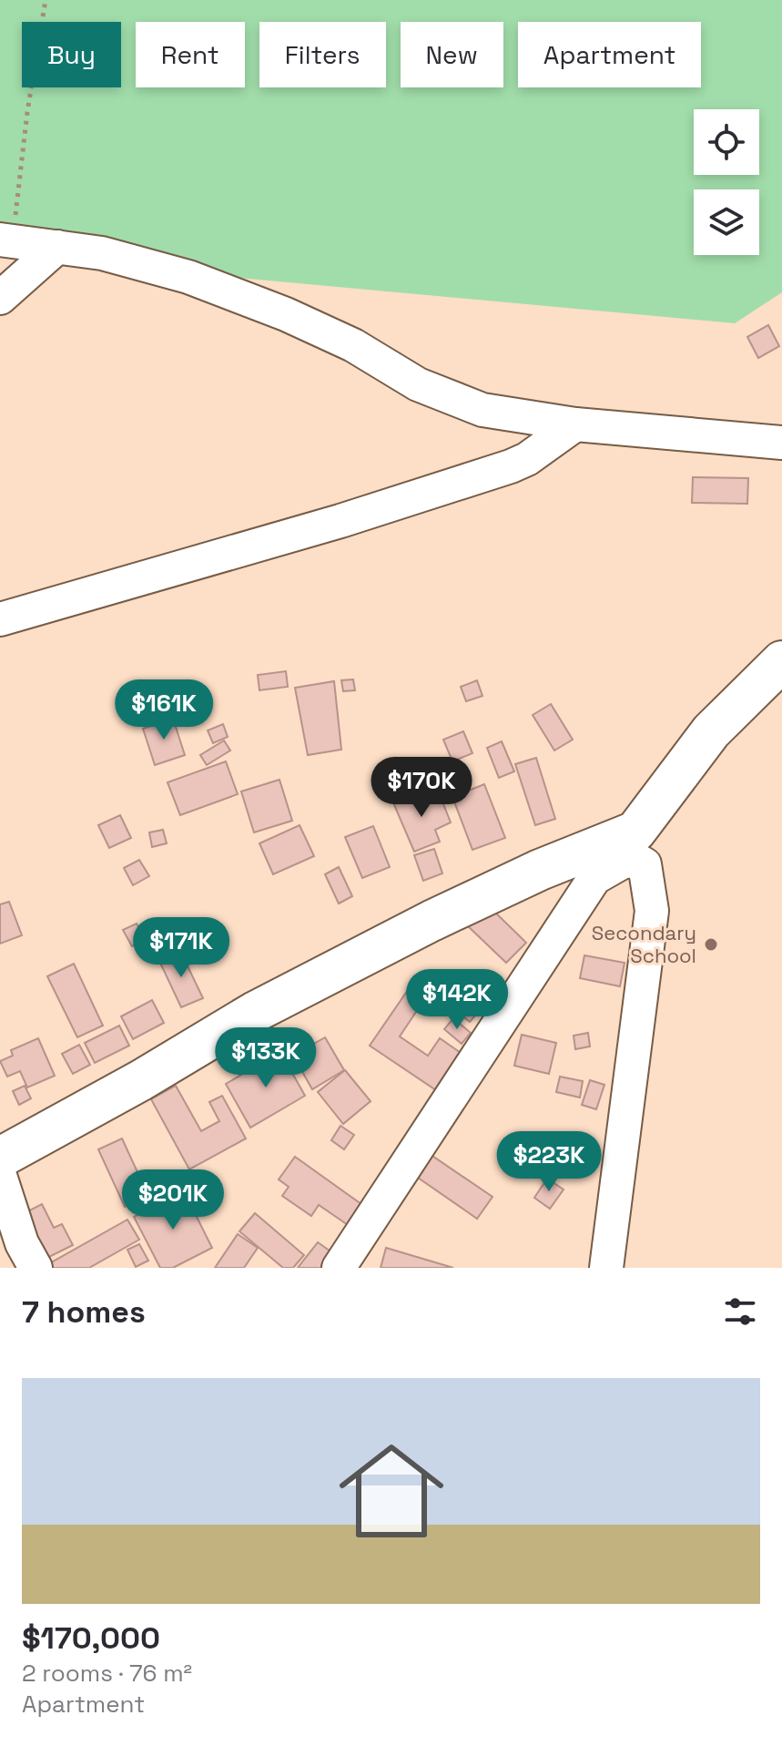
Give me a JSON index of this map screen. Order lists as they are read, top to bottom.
{
  "places": ["Secondary School"],
  "page": {
    "chip": [
      "Buy",
      "Rent",
      "Filters",
      "New",
      "Apartment"
    ],
    "price": [
      "$161K",
      "$170K",
      "$171K",
      "$142K",
      "$133K",
      "$223K",
      "$201K"
    ],
    "heading": "7 homes",
    "list": [
      {
        "name": "$170,000",
        "note": "2 rooms · 76 m² · Apartment"
      }
    ]
  }
}
